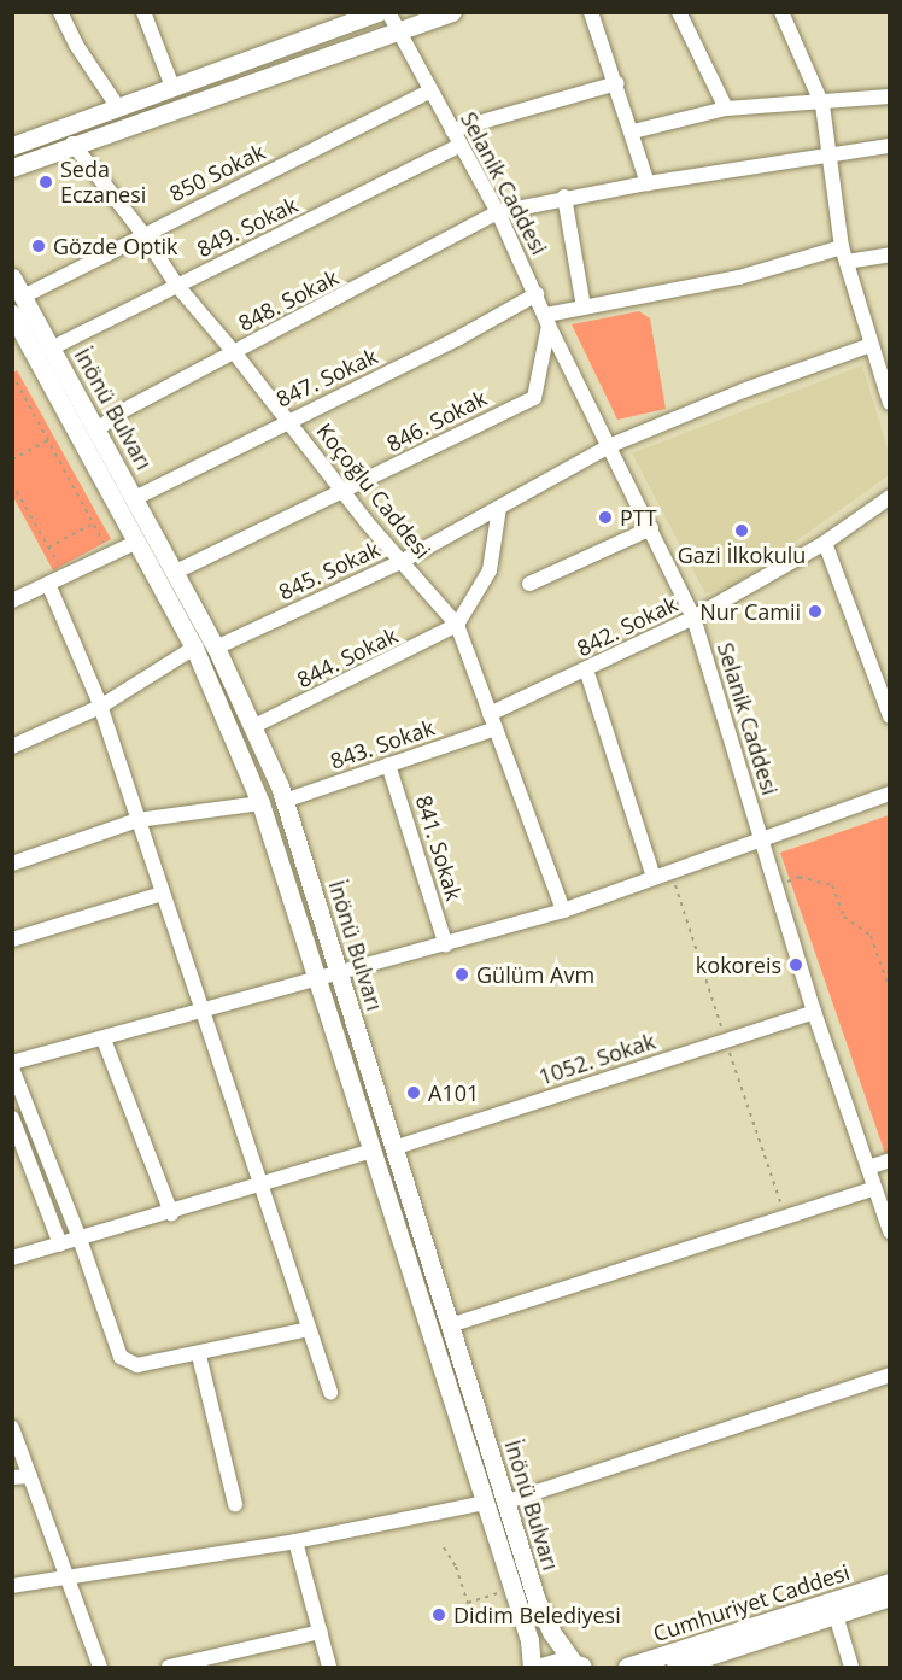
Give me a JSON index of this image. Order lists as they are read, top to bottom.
{
  "streets": {
    "main road": ["İnönü Bulvarı", "Cumhuriyet Caddesi"],
    "street": [
      "850 Sokak",
      "Selanik Caddesi",
      "849. Sokak",
      "848. Sokak",
      "847. Sokak",
      "846. Sokak",
      "Koçoğlu Caddesi",
      "845. Sokak",
      "842. Sokak",
      "844. Sokak",
      "843. Sokak",
      "841. Sokak",
      "1052. Sokak"
    ]
  },
  "crossings": [
    ["850 Sokak", "Selanik Caddesi"],
    ["850 Sokak", "İnönü Bulvarı"],
    ["850 Sokak", "Koçoğlu Caddesi"],
    ["Selanik Caddesi", "849. Sokak"],
    ["Selanik Caddesi", "848. Sokak"],
    ["Selanik Caddesi", "847. Sokak"],
    ["Selanik Caddesi", "846. Sokak"],
    ["Selanik Caddesi", "845. Sokak"],
    ["Selanik Caddesi", "842. Sokak"],
    ["Selanik Caddesi", "1052. Sokak"],
    ["849. Sokak", "İnönü Bulvarı"],
    ["849. Sokak", "Koçoğlu Caddesi"],
    ["848. Sokak", "İnönü Bulvarı"],
    ["848. Sokak", "Koçoğlu Caddesi"],
    ["847. Sokak", "İnönü Bulvarı"],
    ["847. Sokak", "Koçoğlu Caddesi"],
    ["İnönü Bulvarı", "846. Sokak"],
    ["İnönü Bulvarı", "845. Sokak"],
    ["İnönü Bulvarı", "844. Sokak"],
    ["İnönü Bulvarı", "843. Sokak"],
    ["İnönü Bulvarı", "1052. Sokak"],
    ["846. Sokak", "Koçoğlu Caddesi"],
    ["Koçoğlu Caddesi", "845. Sokak"],
    ["Koçoğlu Caddesi", "842. Sokak"],
    ["Koçoğlu Caddesi", "844. Sokak"],
    ["Koçoğlu Caddesi", "843. Sokak"],
    ["842. Sokak", "843. Sokak"],
    ["843. Sokak", "841. Sokak"]
  ],
  "places": [
    "Seda Eczanesi",
    "Gözde Optik",
    "PTT",
    "Gazi İlkokulu",
    "Nur Camii",
    "kokoreis",
    "Gülüm Avm",
    "A101",
    "Didim Belediyesi"
  ]
}
